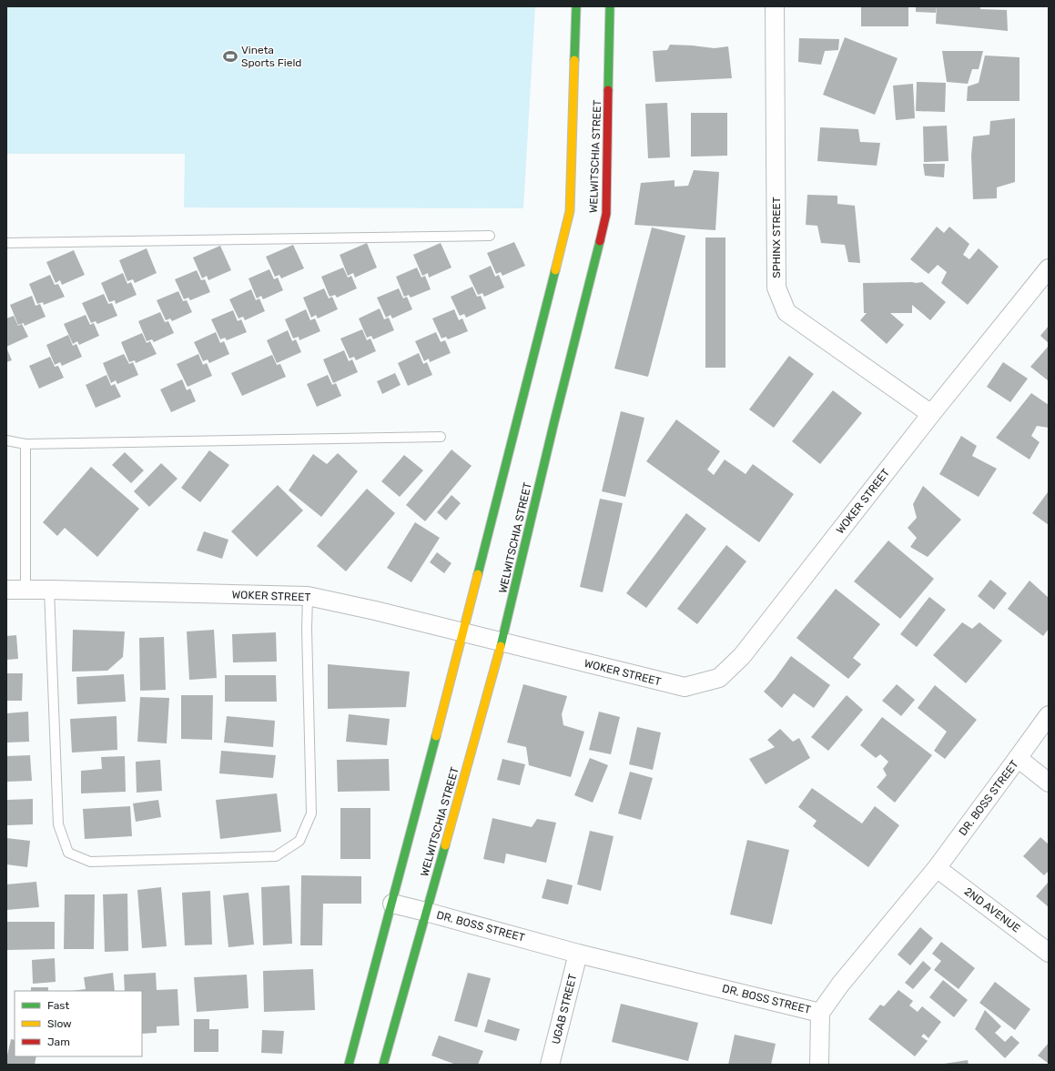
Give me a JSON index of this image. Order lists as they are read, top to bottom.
{
  "streets": {
    "street": [
      "WELWITSCHIA STREET",
      "SPHINX STREET",
      "WOKER STREET",
      "DR. BOSS STREET",
      "2ND AVENUE",
      "UGAB STREET"
    ]
  },
  "crossings": [
    ["WELWITSCHIA STREET", "WOKER STREET"],
    ["WELWITSCHIA STREET", "DR. BOSS STREET"],
    ["SPHINX STREET", "WOKER STREET"],
    ["DR. BOSS STREET", "2ND AVENUE"],
    ["DR. BOSS STREET", "UGAB STREET"]
  ],
  "places": {
    "sports": ["Vineta Sports Field"]
  },
  "legend": ["Fast", "Slow", "Jam"]
}
